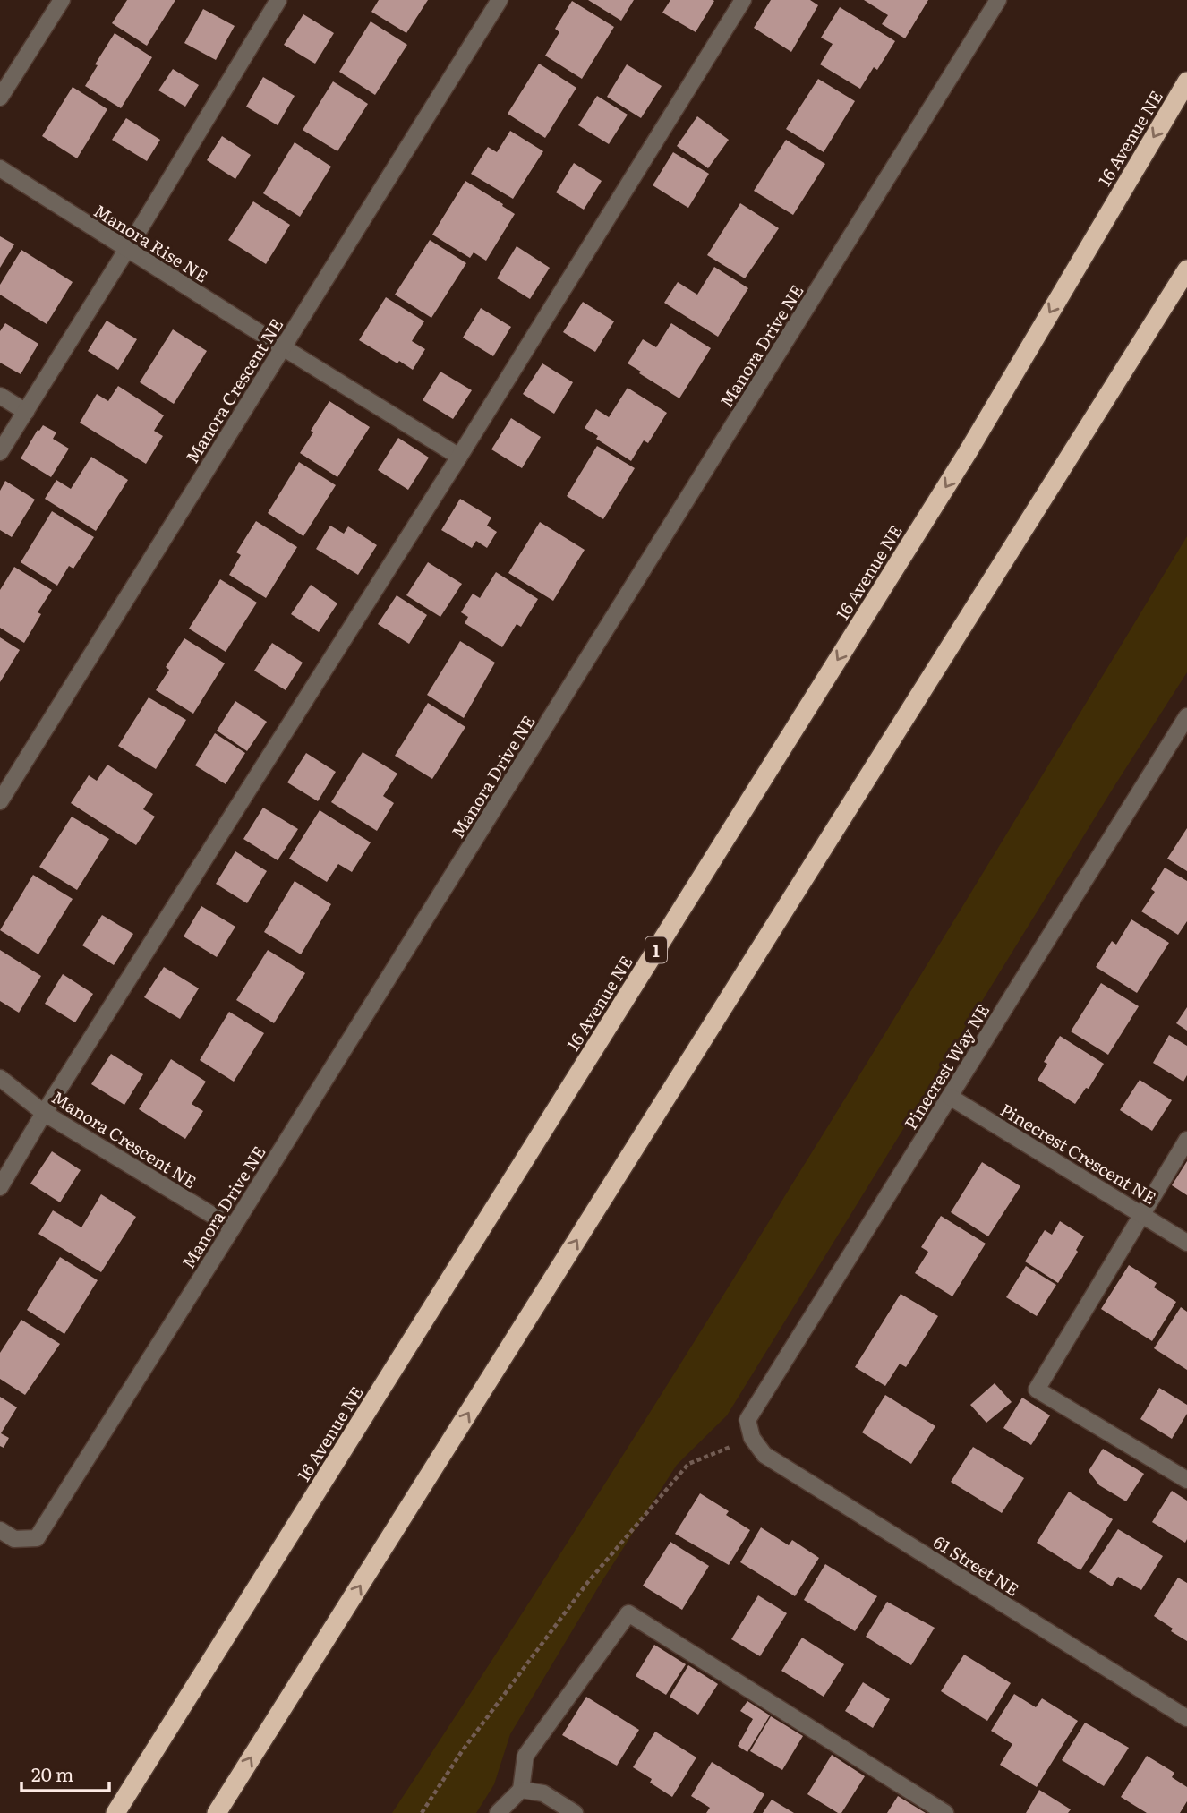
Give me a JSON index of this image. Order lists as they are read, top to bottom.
{
  "streets": {
    "highway": ["16 Avenue NE", "1"],
    "street": [
      "Manora Rise NE",
      "Manora Drive NE",
      "Manora Crescent NE",
      "Pinecrest Way NE",
      "Pinecrest Crescent NE",
      "61 Street NE"
    ]
  },
  "crossings": [
    ["Manora Rise NE", "Manora Crescent NE"],
    ["Manora Drive NE", "Manora Crescent NE"],
    ["Pinecrest Way NE", "Pinecrest Crescent NE"],
    ["Pinecrest Way NE", "61 Street NE"]
  ],
  "scale_bar": "20 m"
}
